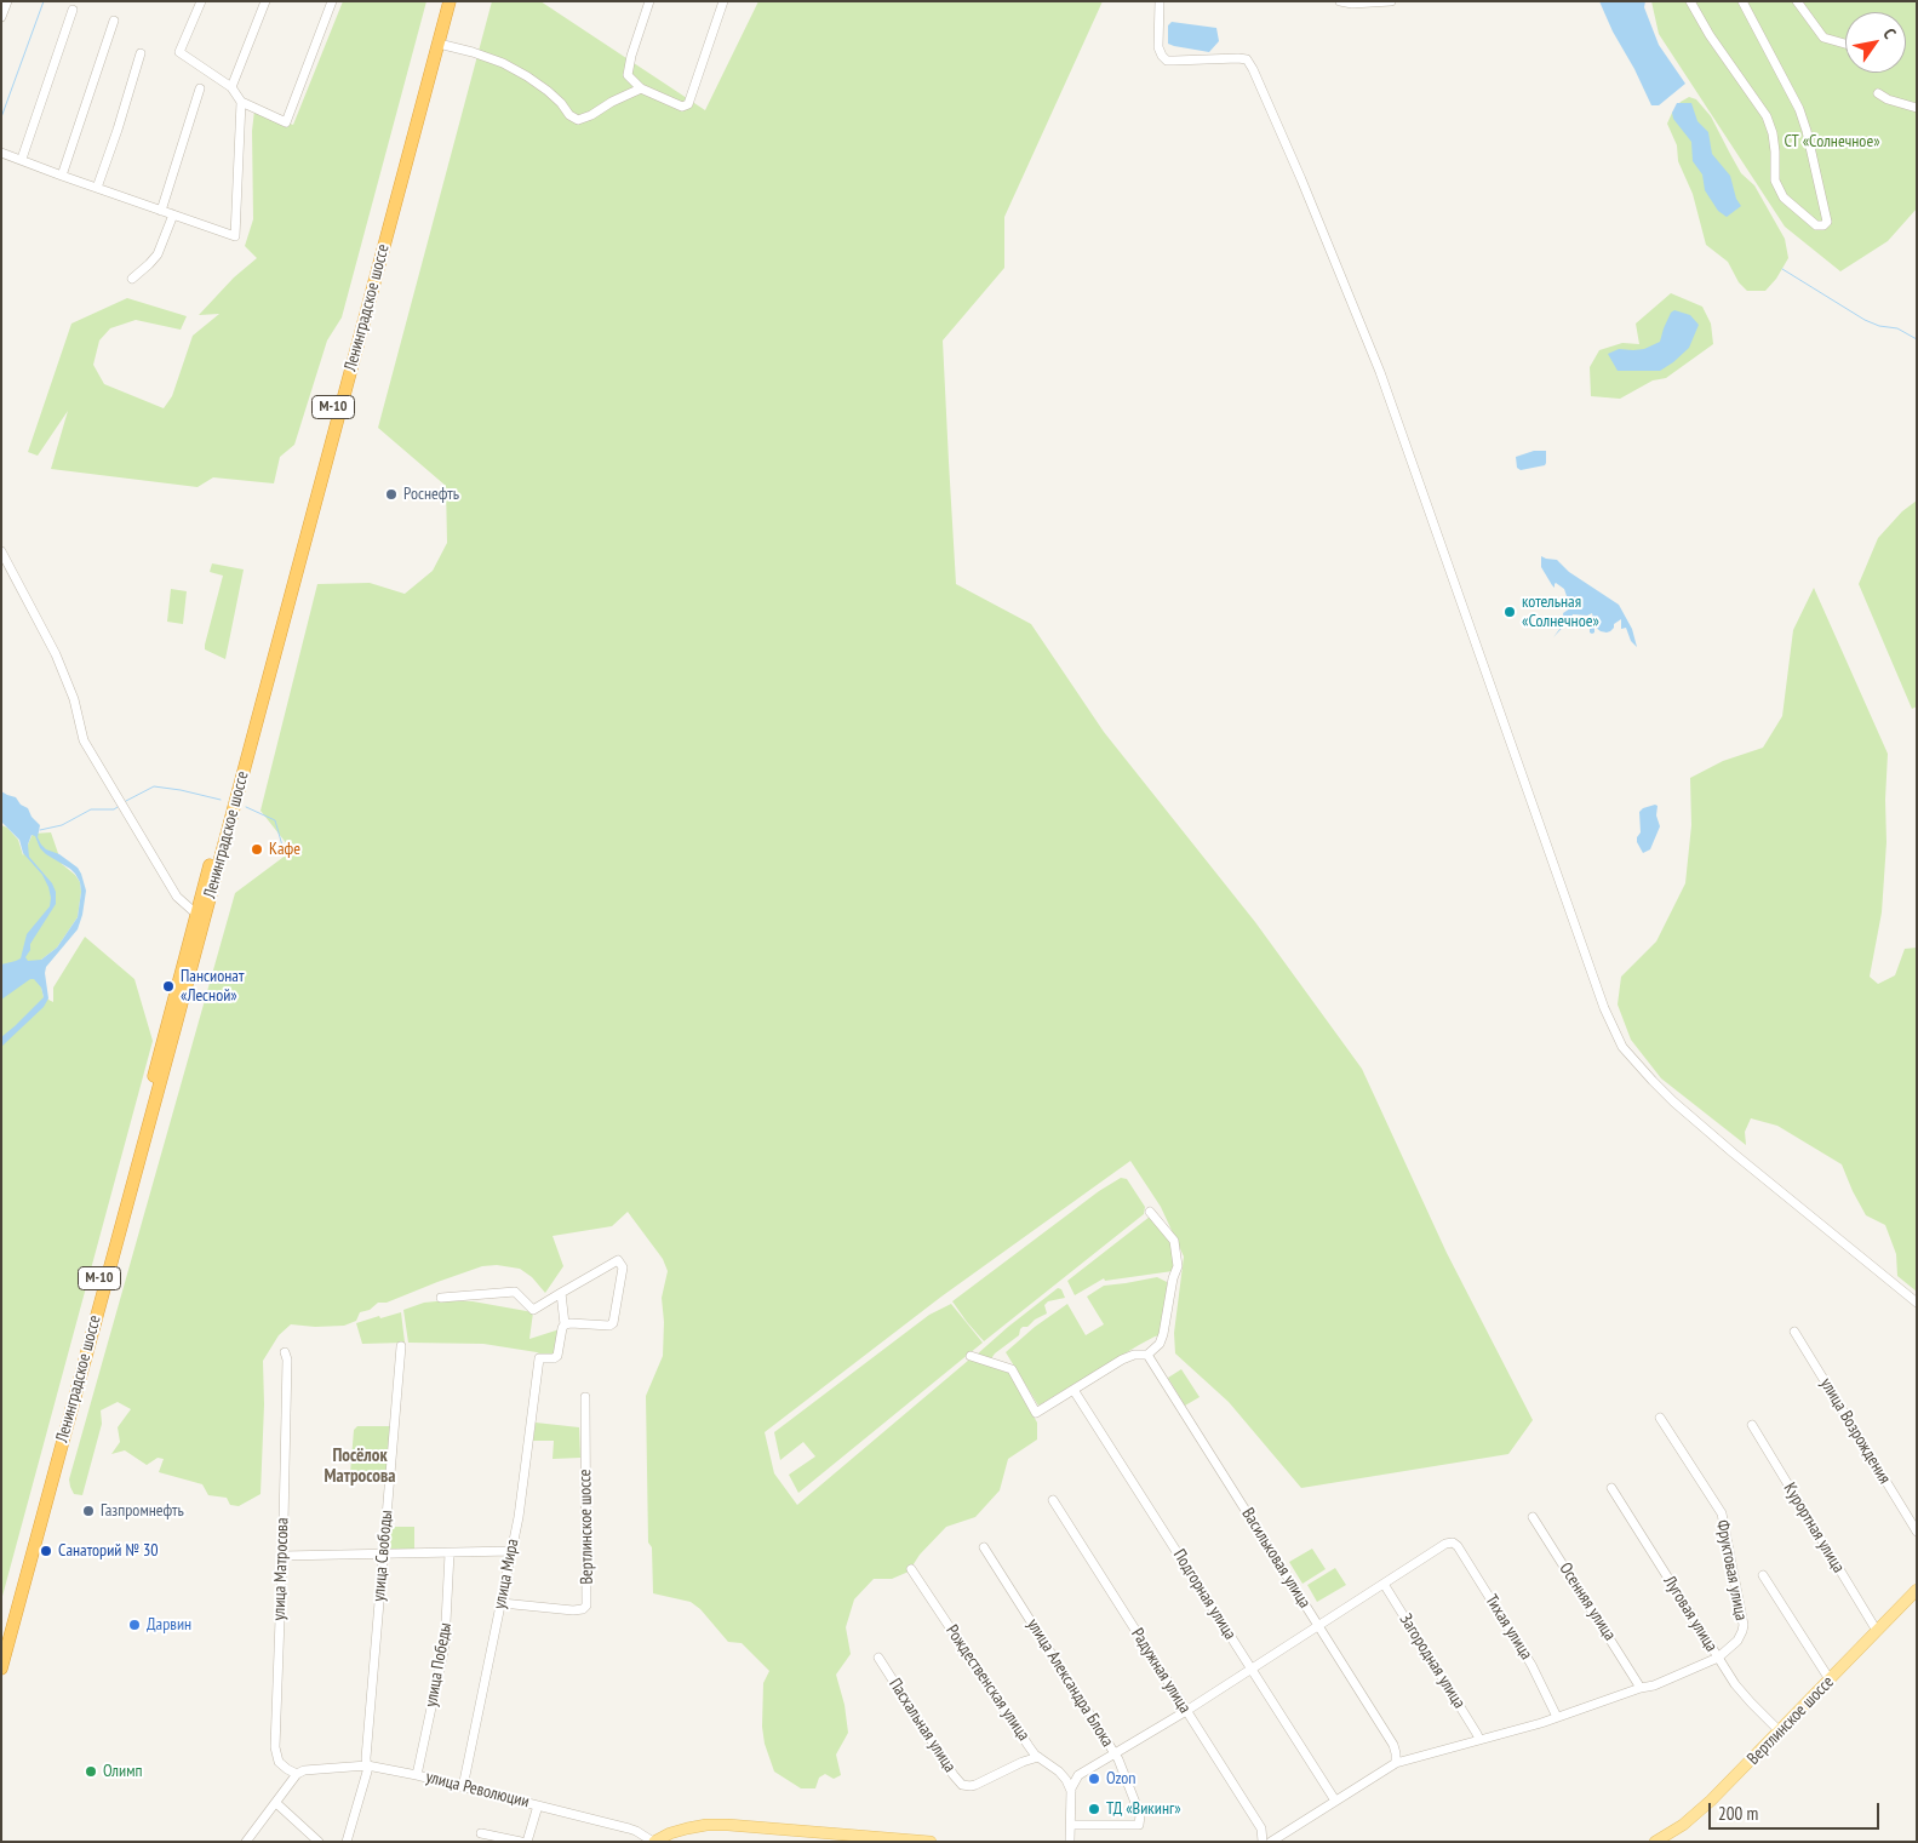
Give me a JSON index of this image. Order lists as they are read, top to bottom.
{
  "streets": {
    "highway": ["Ленинградское шоссе", "М-10"],
    "main road": ["Вертлинское шоссе"],
    "street": [
      "улица Возрождения",
      "Курортная улица",
      "улица Свободы",
      "Васильковая улица",
      "улица Матросова",
      "Фруктовая улица",
      "улица Мира",
      "Подгорная улица",
      "Осенняя улица",
      "Луговая улица",
      "Тихая улица",
      "Загородная улица",
      "улица Победы",
      "Радужная улица",
      "Рождественская улица",
      "улица Александра Блока",
      "Пасхальная улица",
      "улица Революции"
    ]
  },
  "crossings": [
    ["Вертлинское шоссе", "Курортная улица"],
    ["Вертлинское шоссе", "улица Мира"],
    ["Вертлинское шоссе", "Луговая улица"],
    ["улица Свободы", "улица Революции"],
    ["улица Матросова", "улица Революции"],
    ["Фруктовая улица", "Луговая улица"],
    ["улица Мира", "улица Революции"],
    ["Тихая улица", "Загородная улица"],
    ["улица Победы", "улица Революции"],
    ["Рождественская улица", "Пасхальная улица"]
  ],
  "districts": ["Посёлок Матросова"],
  "parks": ["СТ «Солнечное»"],
  "places": [
    "Роснефть",
    "котельная «Солнечное»",
    "Кафе",
    "Пансионат «Лесной»",
    "Газпромнефть",
    "Санаторий № 30",
    "Дарвин",
    "Олимп",
    "Ozon",
    "ТД «Викинг»"
  ],
  "scale_bar": "200 m",
  "north": "top right"
}
